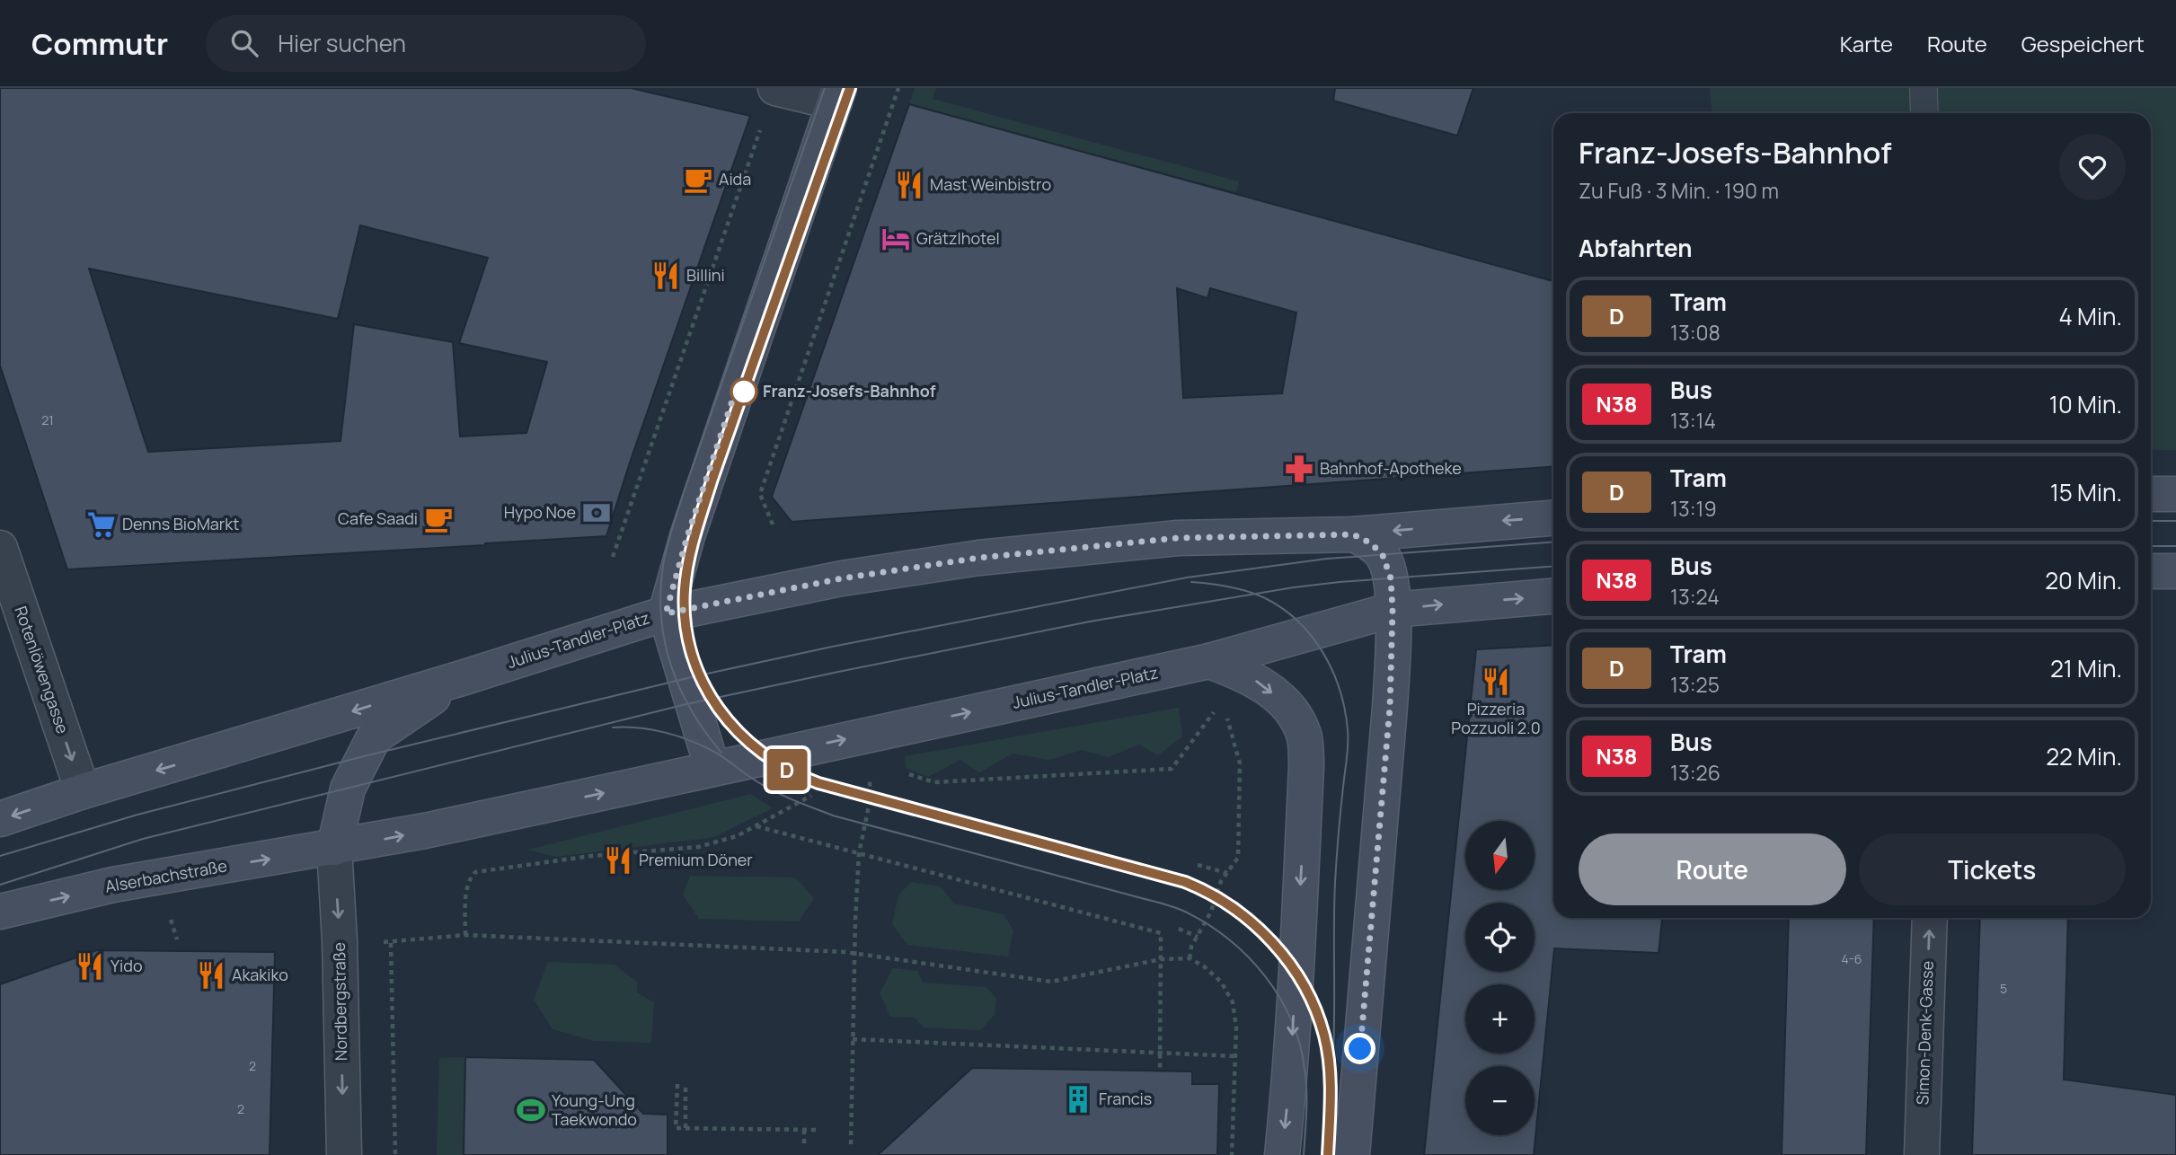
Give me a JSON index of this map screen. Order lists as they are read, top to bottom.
{
  "streets": {
    "main road": ["Julius-Tandler-Platz", "Alserbachstraße"],
    "street": ["Rotenlöwengasse", "Nordbergstraße", "Simon-Denk-Gasse"]
  },
  "crossings": [
    ["Julius-Tandler-Platz", "Rotenlöwengasse"],
    ["Julius-Tandler-Platz", "Alserbachstraße"],
    ["Julius-Tandler-Platz", "Nordbergstraße"],
    ["Alserbachstraße", "Nordbergstraße"]
  ],
  "one_way": [
    "Rotenlöwengasse",
    "Alserbachstraße",
    "Nordbergstraße",
    "Simon-Denk-Gasse"
  ],
  "places": {
    "cafe": ["Aida", "Cafe Saadi"],
    "restaurant": [
      "Mast Weinbistro",
      "Billini",
      "Pizzeria Pozzuoli 2.0",
      "Premium Döner",
      "Yido",
      "Akakiko"
    ],
    "hotel": ["Grätzlhotel"],
    "other": ["Franz-Josefs-Bahnhof"],
    "pharmacy": ["Bahnhof-Apotheke"],
    "bank": ["Hypo Noe"],
    "supermarket": ["Denns BioMarkt"],
    "building": ["Francis"],
    "sports": ["Young-Ung Taekwondo"]
  },
  "lines": ["tram line D"],
  "house_numbers": [
    "21",
    "4-6",
    "5",
    "2",
    "2"
  ],
  "north": "bottom",
  "page": {
    "header": "Commutr",
    "search": "Hier suchen",
    "nav": ["Karte", "Route", "Gespeichert"],
    "on_map": "D",
    "heading": [
      ["Franz-Josefs-Bahnhof", "Zu Fuß · 3 Min. · 190 m"],
      "Abfahrten"
    ],
    "list": [
      {
        "mark": "D",
        "name": "Tram",
        "note": "13:08",
        "value": "4 Min."
      },
      {
        "mark": "N38",
        "name": "Bus",
        "note": "13:14",
        "value": "10 Min."
      },
      {
        "mark": "D",
        "name": "Tram",
        "note": "13:19",
        "value": "15 Min."
      },
      {
        "mark": "N38",
        "name": "Bus",
        "note": "13:24",
        "value": "20 Min."
      },
      {
        "mark": "D",
        "name": "Tram",
        "note": "13:25",
        "value": "21 Min."
      },
      {
        "mark": "N38",
        "name": "Bus",
        "note": "13:26",
        "value": "22 Min."
      }
    ],
    "map_buttons": ["+", "−"],
    "buttons": ["Route", "Tickets"]
  }
}
